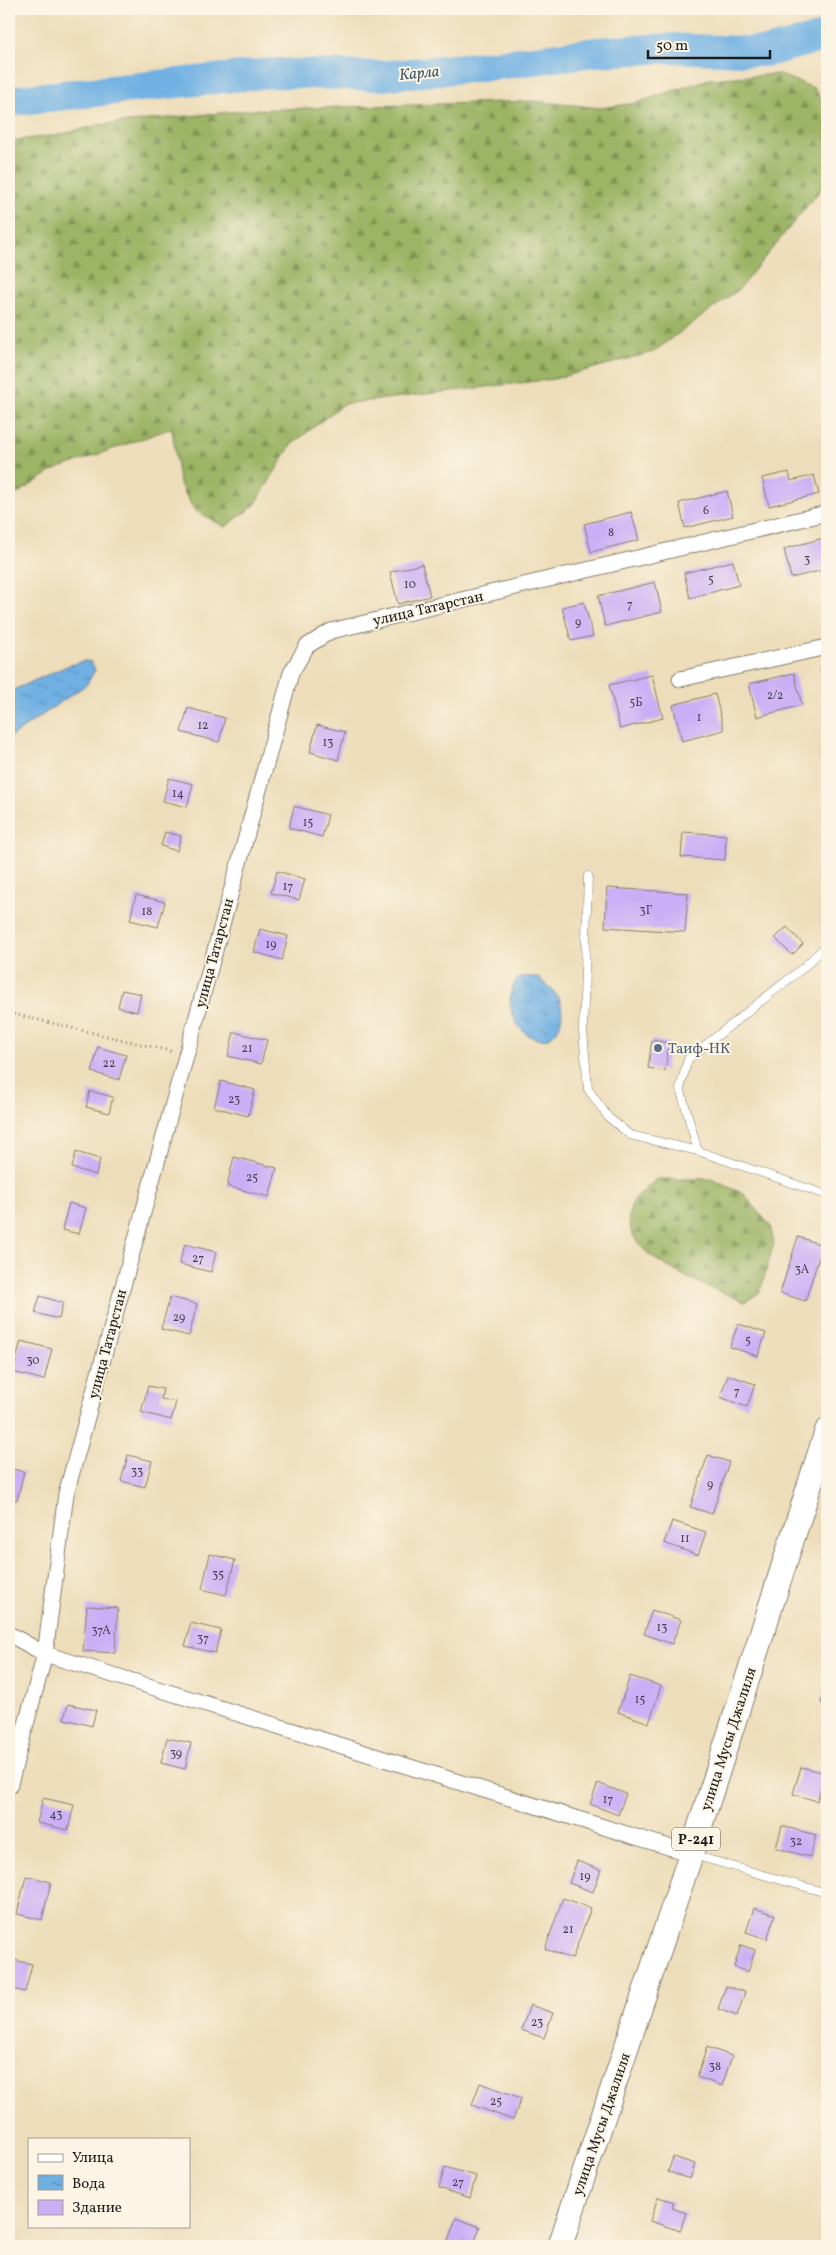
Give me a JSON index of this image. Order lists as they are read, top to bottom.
{
  "streets": {
    "highway": ["улица Мусы Джалиля", "Р-241"],
    "street": ["улица Татарстан"]
  },
  "water": ["Карла"],
  "places": ["Таиф-НК"],
  "house_numbers": [
    "6",
    "8",
    "3",
    "5",
    "10",
    "7",
    "9",
    "2/2",
    "5Б",
    "1",
    "12",
    "13",
    "14",
    "15",
    "17",
    "3Г",
    "18",
    "19",
    "21",
    "22",
    "23",
    "25",
    "27",
    "3А",
    "29",
    "5",
    "30",
    "7",
    "33",
    "9",
    "11",
    "35",
    "13",
    "37А",
    "37",
    "15",
    "39",
    "17",
    "43",
    "32",
    "19",
    "21",
    "23",
    "38",
    "25",
    "27"
  ],
  "legend": ["Улица", "Вода", "Здание"],
  "scale_bar": "50 m"
}
